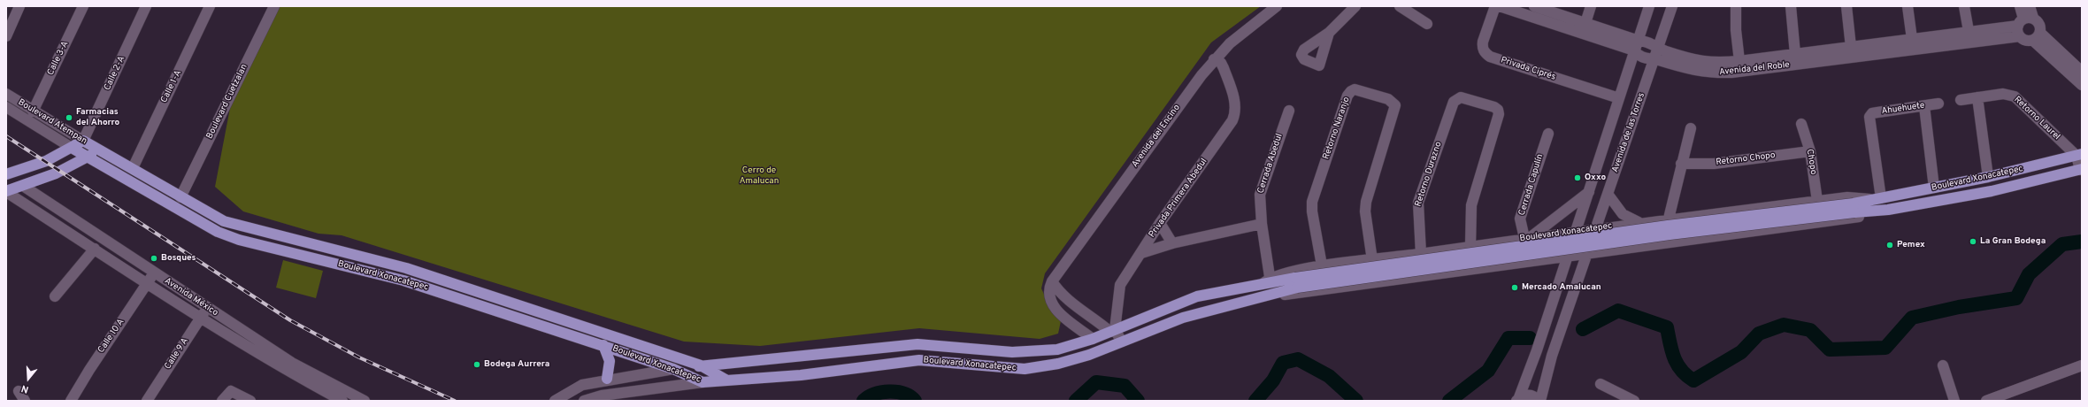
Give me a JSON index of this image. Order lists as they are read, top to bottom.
{
  "streets": {
    "main road": ["Boulevard Atempan", "Boulevard Xonacatepec"],
    "street": [
      "Calle 3-A",
      "Privada Ciprés",
      "Avenida del Roble",
      "Calle 2-A",
      "Calle 1-A",
      "Boulevard Cuetzalan",
      "Ahuehuete",
      "Retorno Laurel",
      "Retorno Naranjo",
      "Avenida de las Torres",
      "Avenida del Encino",
      "Retorno Chopo",
      "Chopo",
      "Cerrada Abedul",
      "Retorno Durazno",
      "Cerrada Capulín",
      "Privada Primera Abedul",
      "Avenida México",
      "Calle 10 A",
      "Calle 9 A"
    ]
  },
  "crossings": [
    ["Calle 3-A", "Boulevard Atempan"],
    ["Avenida del Roble", "Avenida de las Torres"],
    ["Calle 2-A", "Boulevard Atempan"],
    ["Calle 1-A", "Boulevard Xonacatepec"],
    ["Boulevard Cuetzalan", "Boulevard Xonacatepec"],
    ["Ahuehuete", "Boulevard Xonacatepec"],
    ["Retorno Laurel", "Boulevard Xonacatepec"],
    ["Boulevard Atempan", "Boulevard Xonacatepec"],
    ["Retorno Naranjo", "Boulevard Xonacatepec"],
    ["Avenida de las Torres", "Boulevard Xonacatepec"],
    ["Avenida del Encino", "Boulevard Xonacatepec"],
    ["Avenida del Encino", "Privada Primera Abedul"],
    ["Retorno Chopo", "Chopo"],
    ["Chopo", "Boulevard Xonacatepec"],
    ["Cerrada Abedul", "Boulevard Xonacatepec"],
    ["Retorno Durazno", "Boulevard Xonacatepec"],
    ["Boulevard Xonacatepec", "Cerrada Capulín"],
    ["Boulevard Xonacatepec", "Privada Primera Abedul"],
    ["Avenida México", "Calle 10 A"],
    ["Avenida México", "Calle 9 A"]
  ],
  "parks": ["Cerro de Amalucan"],
  "places": [
    "Farmacias del Ahorro",
    "Oxxo",
    "La Gran Bodega",
    "Pemex",
    "Bosques",
    "Mercado Amalucan",
    "Bodega Aurrera"
  ],
  "north": "bottom"
}
